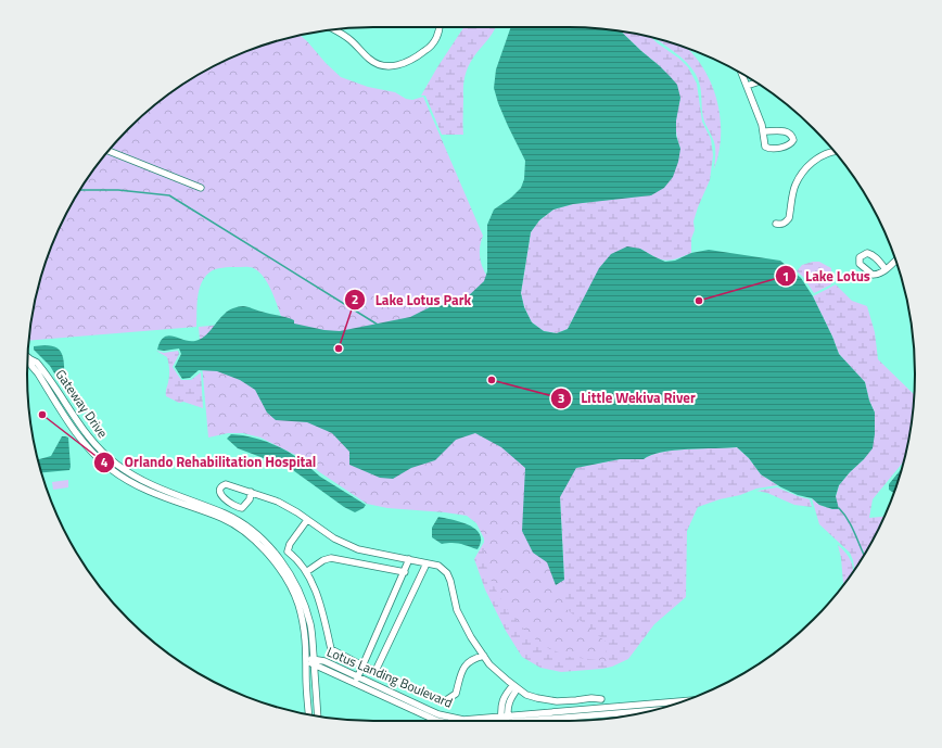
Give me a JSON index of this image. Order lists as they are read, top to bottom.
{
  "streets": {
    "street": ["Gateway Drive", "Lotus Landing Boulevard"]
  },
  "crossings": [
    ["Gateway Drive", "Lotus Landing Boulevard"]
  ],
  "places": [
    "Lake Lotus",
    "Lake Lotus Park",
    "Little Wekiva River",
    "Orlando Rehabilitation Hospital"
  ]
}
